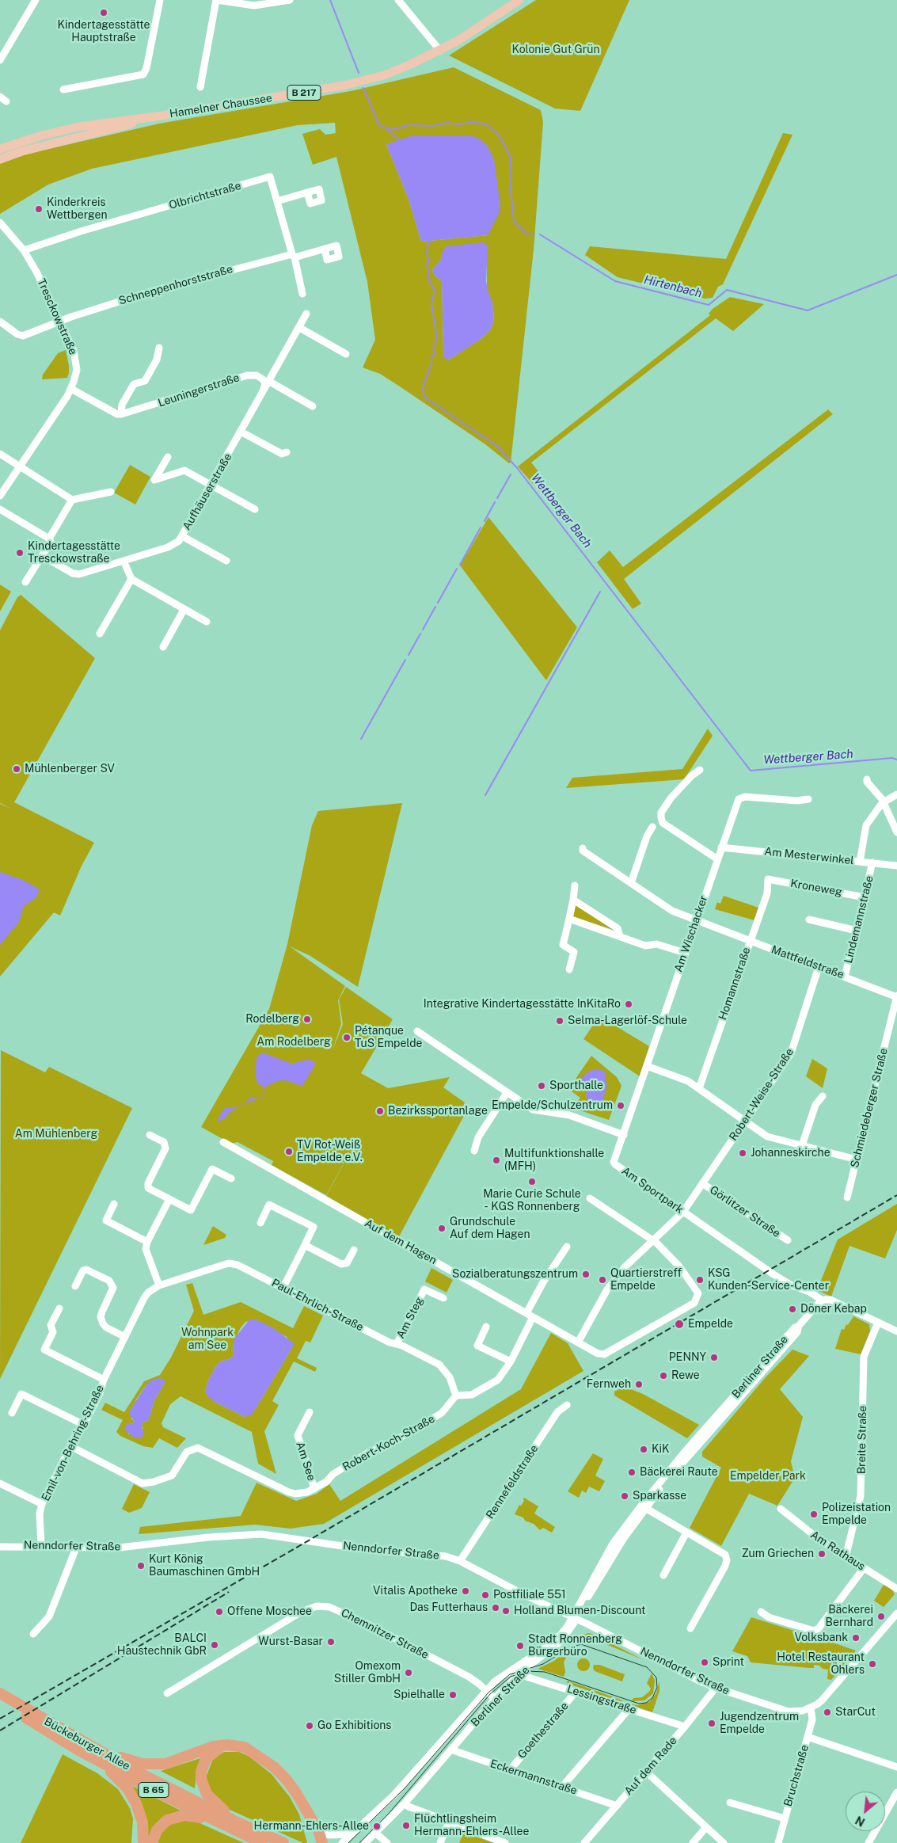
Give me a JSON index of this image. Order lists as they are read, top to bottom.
{
  "streets": {
    "highway": ["Bückeburger Allee", "B 65"],
    "main road": ["B 217", "Hamelner Chaussee"],
    "street": [
      "Olbrichtstraße",
      "Schneppenhorststraße",
      "Tresckowstraße",
      "Leuningerstraße",
      "Aufhäuserstraße",
      "Am Mesterwinkel",
      "Kroneweg",
      "Lindemannstraße",
      "Am Wischacker",
      "Mattfeldstraße",
      "Homannstraße",
      "Robert-Weise-Straße",
      "Schmiedeberger Straße",
      "Am Sportpark",
      "Görlitzer Straße",
      "Auf dem Hagen",
      "Paul-Ehrlich-Straße",
      "Am Steg",
      "Berliner Straße",
      "Breite Straße",
      "Emil-von-Behring-Straße",
      "Robert-Koch-Straße",
      "Am See",
      "Rennefeldstraße",
      "Nenndorfer Straße",
      "Am Rathaus",
      "Chemnitzer Straße",
      "Lessingstraße",
      "Goethestraße",
      "Auf dem Rade",
      "Bruchstraße",
      "Eckermannstraße"
    ]
  },
  "crossings": [
    ["Olbrichtstraße", "Schneppenhorststraße"],
    ["Olbrichtstraße", "Tresckowstraße"],
    ["Schneppenhorststraße", "Tresckowstraße"],
    ["Leuningerstraße", "Aufhäuserstraße"],
    ["Am Mesterwinkel", "Lindemannstraße"],
    ["Am Mesterwinkel", "Am Wischacker"],
    ["Kroneweg", "Lindemannstraße"],
    ["Kroneweg", "Homannstraße"],
    ["Lindemannstraße", "Mattfeldstraße"],
    ["Am Wischacker", "Mattfeldstraße"],
    ["Am Wischacker", "Am Sportpark"],
    ["Mattfeldstraße", "Homannstraße"],
    ["Mattfeldstraße", "Robert-Weise-Straße"],
    ["Mattfeldstraße", "Schmiedeberger Straße"],
    ["Robert-Weise-Straße", "Am Sportpark"],
    ["Robert-Weise-Straße", "Görlitzer Straße"],
    ["Robert-Weise-Straße", "Auf dem Hagen"],
    ["Am Sportpark", "Berliner Straße"],
    ["Am Sportpark", "Breite Straße"],
    ["Paul-Ehrlich-Straße", "Am Steg"],
    ["Paul-Ehrlich-Straße", "Emil-von-Behring-Straße"],
    ["Paul-Ehrlich-Straße", "Robert-Koch-Straße"],
    ["Berliner Straße", "Nenndorfer Straße"],
    ["Berliner Straße", "Chemnitzer Straße"],
    ["Berliner Straße", "Lessingstraße"],
    ["Berliner Straße", "Eckermannstraße"],
    ["Breite Straße", "Am Rathaus"],
    ["Emil-von-Behring-Straße", "Robert-Koch-Straße"],
    ["Emil-von-Behring-Straße", "Nenndorfer Straße"],
    ["Robert-Koch-Straße", "Am See"],
    ["Rennefeldstraße", "Nenndorfer Straße"],
    ["Nenndorfer Straße", "Auf dem Rade"],
    ["Nenndorfer Straße", "Bruchstraße"],
    ["Lessingstraße", "Goethestraße"],
    ["Lessingstraße", "Auf dem Rade"],
    ["Goethestraße", "Eckermannstraße"],
    ["Auf dem Rade", "Eckermannstraße"]
  ],
  "water": ["Hirtenbach", "Wettberger Bach"],
  "parks": [
    "Kolonie Gut Grün",
    "Am Rodelberg",
    "Am Mühlenberg",
    "Wohnpark am See",
    "Empelder Park"
  ],
  "places": [
    "Kindertagesstätte Hauptstraße",
    "Kinderkreis Wettbergen",
    "Kindertagesstätte Tresckowstraße",
    "Mühlenberger SV",
    "Integrative Kindertagesstätte InKitaRo",
    "Rodelberg",
    "Selma-Lagerlöf-Schule",
    "Pétanque TuS Empelde",
    "Sporthalle",
    "Empelde/Schulzentrum",
    "Bezirkssportanlage",
    "TV Rot-Weiß Empelde e.V.",
    "Johanneskirche",
    "Multifunktionshalle (MFH)",
    "Marie Curie Schule - KGS Ronnenberg",
    "Grundschule Auf dem Hagen",
    "Sozialberatungszentrum",
    "Quartierstreff Empelde",
    "KSG Kunden-Service-Center",
    "Döner Kebap",
    "Empelde",
    "PENNY",
    "Rewe",
    "Fernweh",
    "KiK",
    "Bäckerei Raute",
    "Sparkasse",
    "Polizeistation Empelde",
    "Zum Griechen",
    "Kurt König Baumaschinen GmbH",
    "Vitalis Apotheke",
    "Postfiliale 551",
    "Das Futterhaus",
    "Holland Blumen-Discount",
    "Offene Moschee",
    "Bäckerei Bernhard",
    "Volksbank",
    "Wurst-Basar",
    "BALCI Haustechnik GbR",
    "Stadt Ronnenberg Bürgerbüro",
    "Sprint",
    "Hotel Restaurant Öhlers",
    "Omexom Stiller GmbH",
    "Spielhalle",
    "StarCut",
    "Jugendzentrum Empelde",
    "Go Exhibitions",
    "Flüchtlingsheim Hermann-Ehlers-Allee",
    "Hermann-Ehlers-Allee"
  ],
  "north": "bottom left"
}
